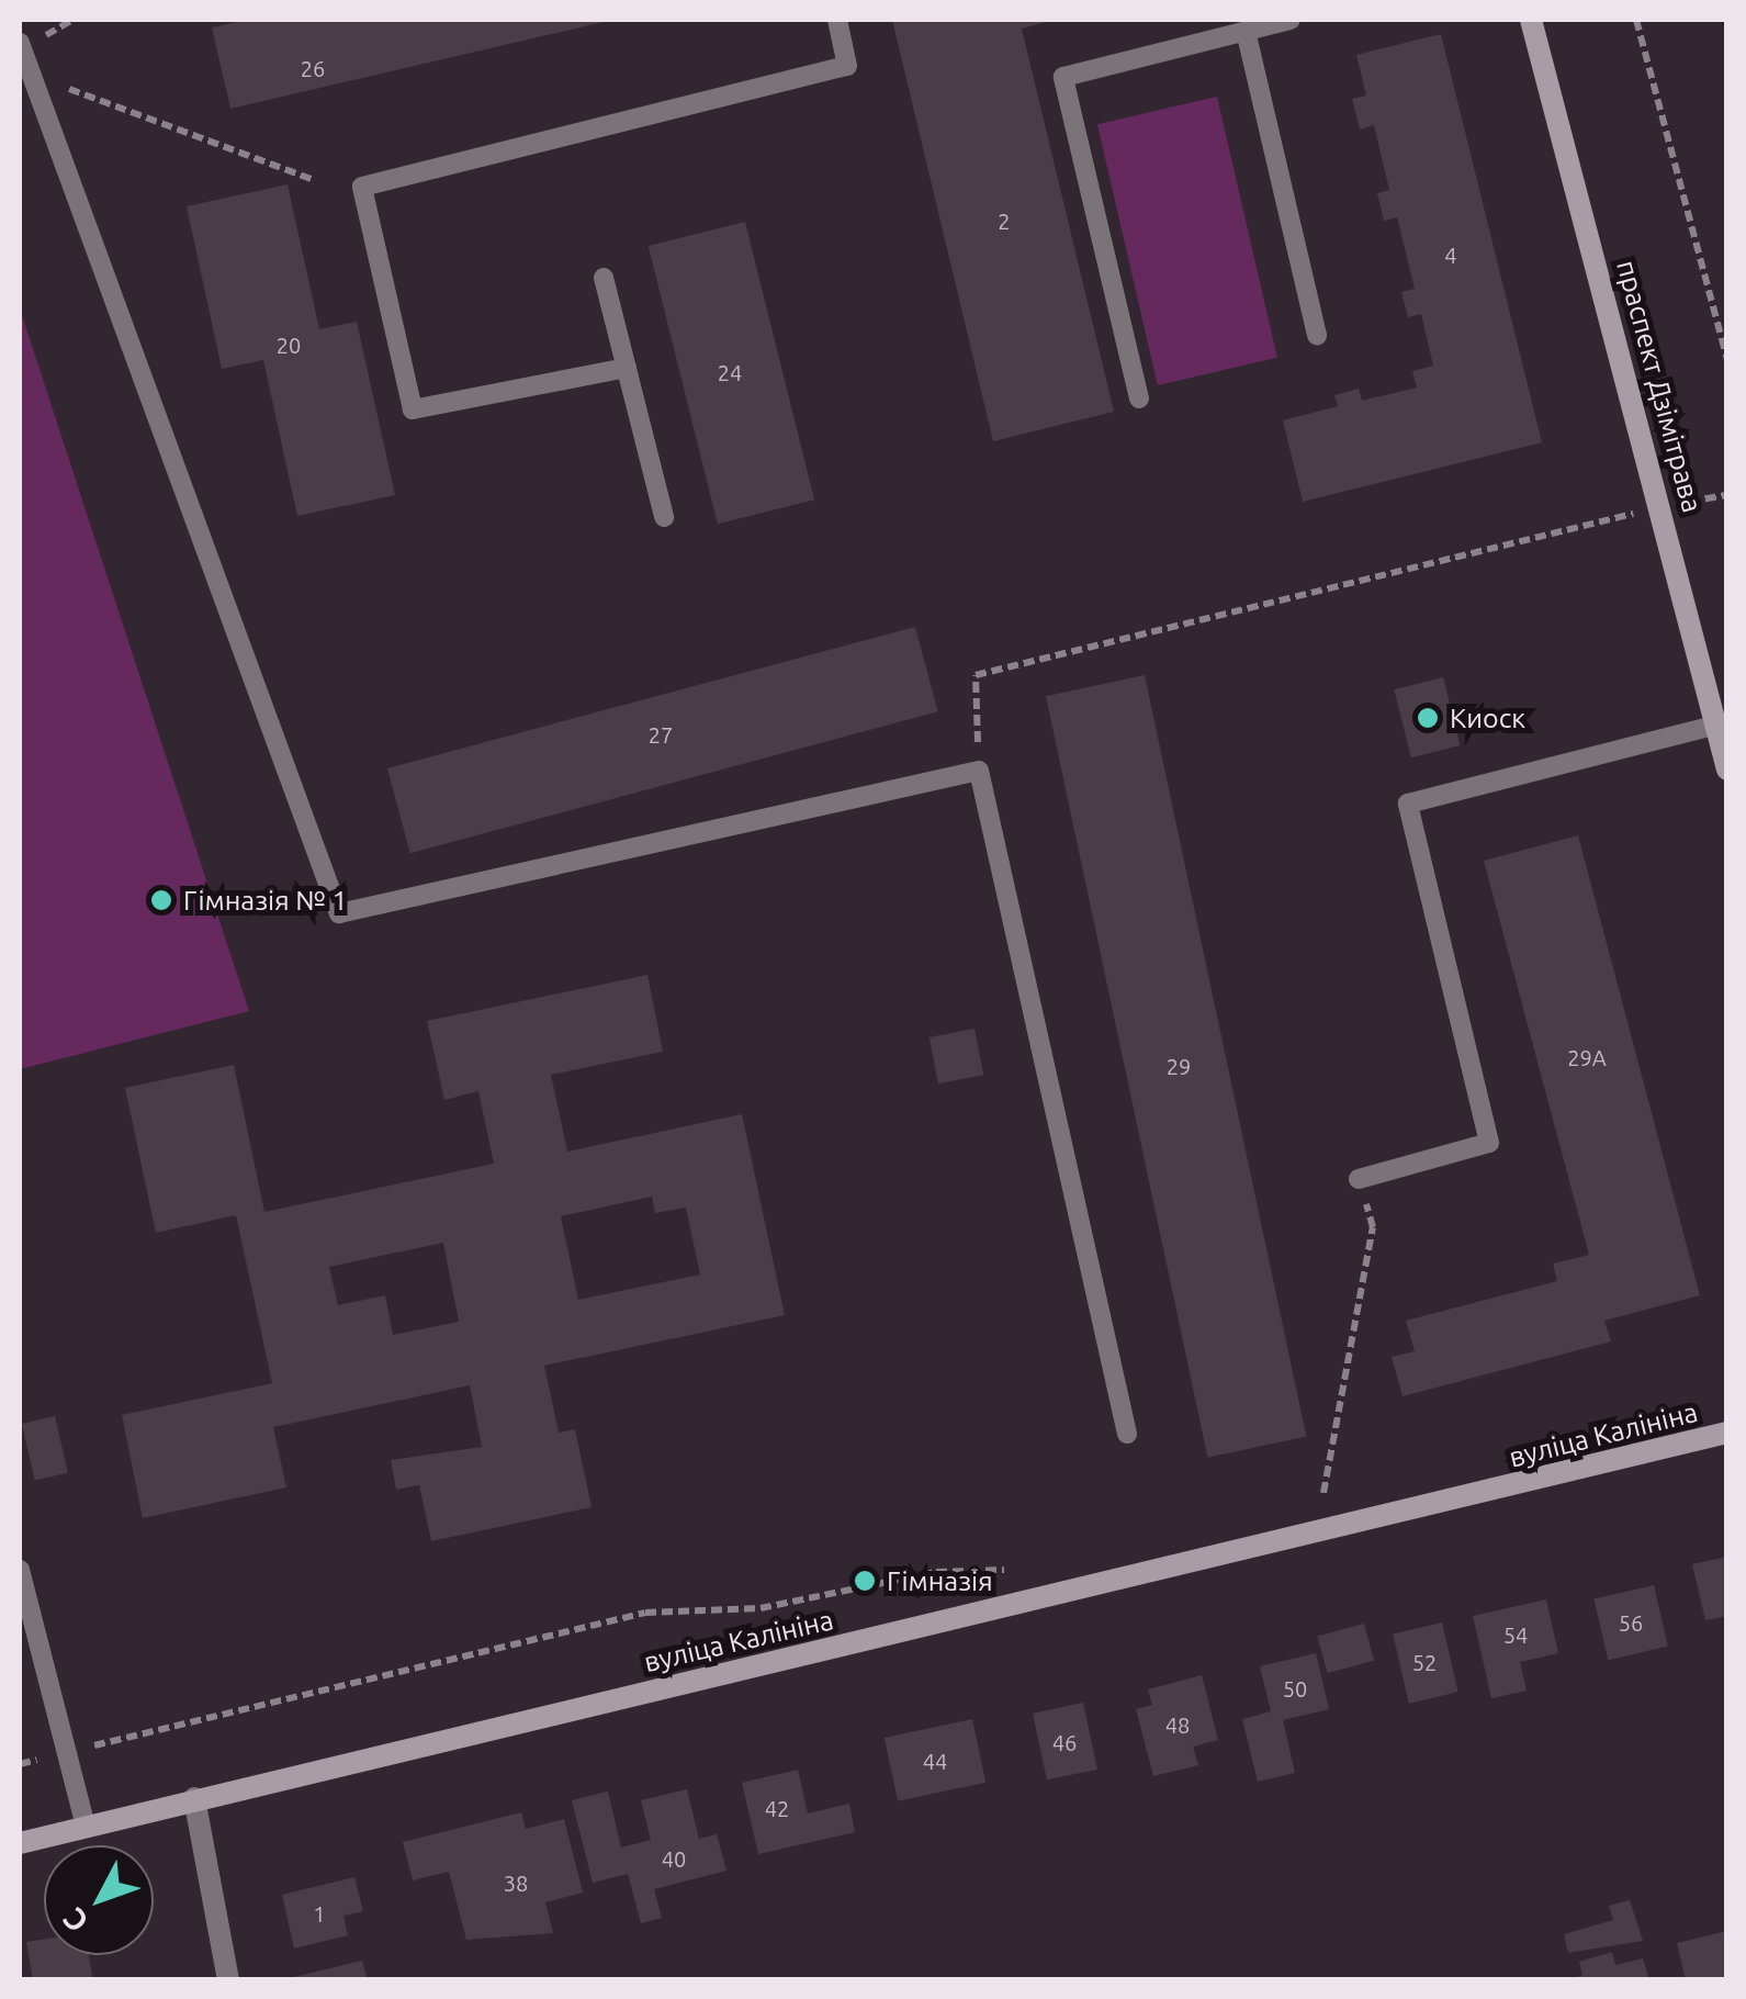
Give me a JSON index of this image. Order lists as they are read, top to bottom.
{
  "streets": {
    "main road": ["праспект Дзімітрава", "вуліца Калініна"]
  },
  "places": ["Киоск", "Гімназія № 1", "Гімназія"],
  "house_numbers": [
    "26",
    "2",
    "4",
    "20",
    "24",
    "27",
    "29А",
    "29",
    "56",
    "54",
    "52",
    "50",
    "48",
    "46",
    "44",
    "42",
    "40",
    "38",
    "1"
  ],
  "north": "bottom left"
}
